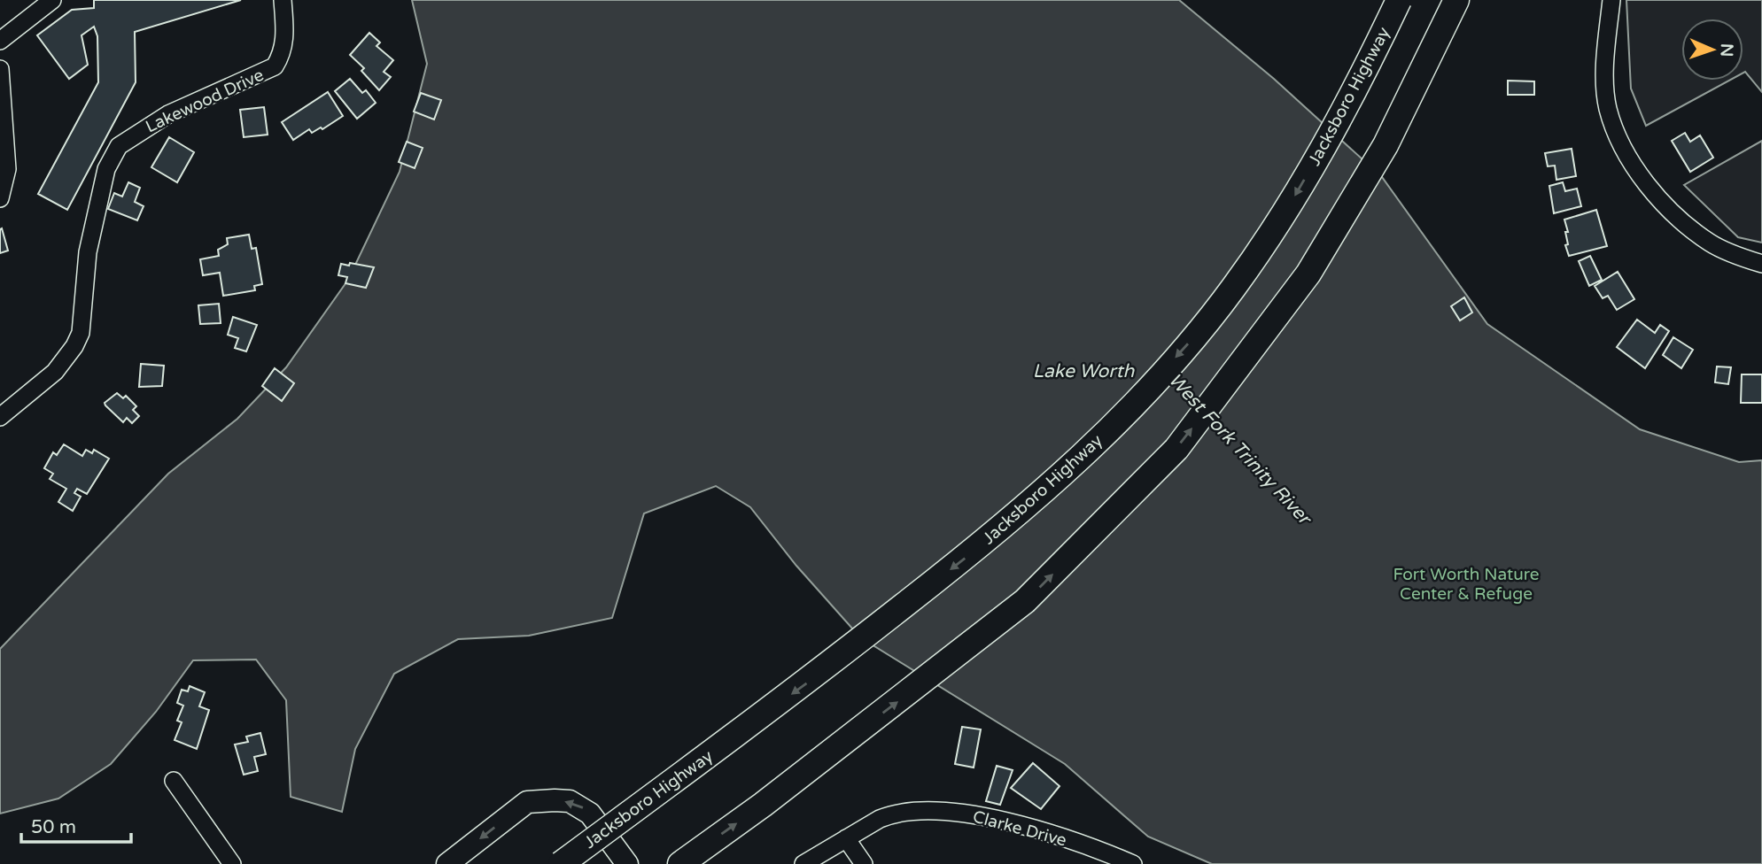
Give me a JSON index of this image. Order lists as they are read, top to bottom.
{
  "streets": {
    "highway": ["Jacksboro Highway"],
    "street": ["Lakewood Drive", "Clarke Drive"]
  },
  "water": ["Lake Worth", "West Fork Trinity River"],
  "parks": ["Fort Worth Nature Center & Refuge"],
  "scale_bar": "50 m",
  "north": "right"
}
